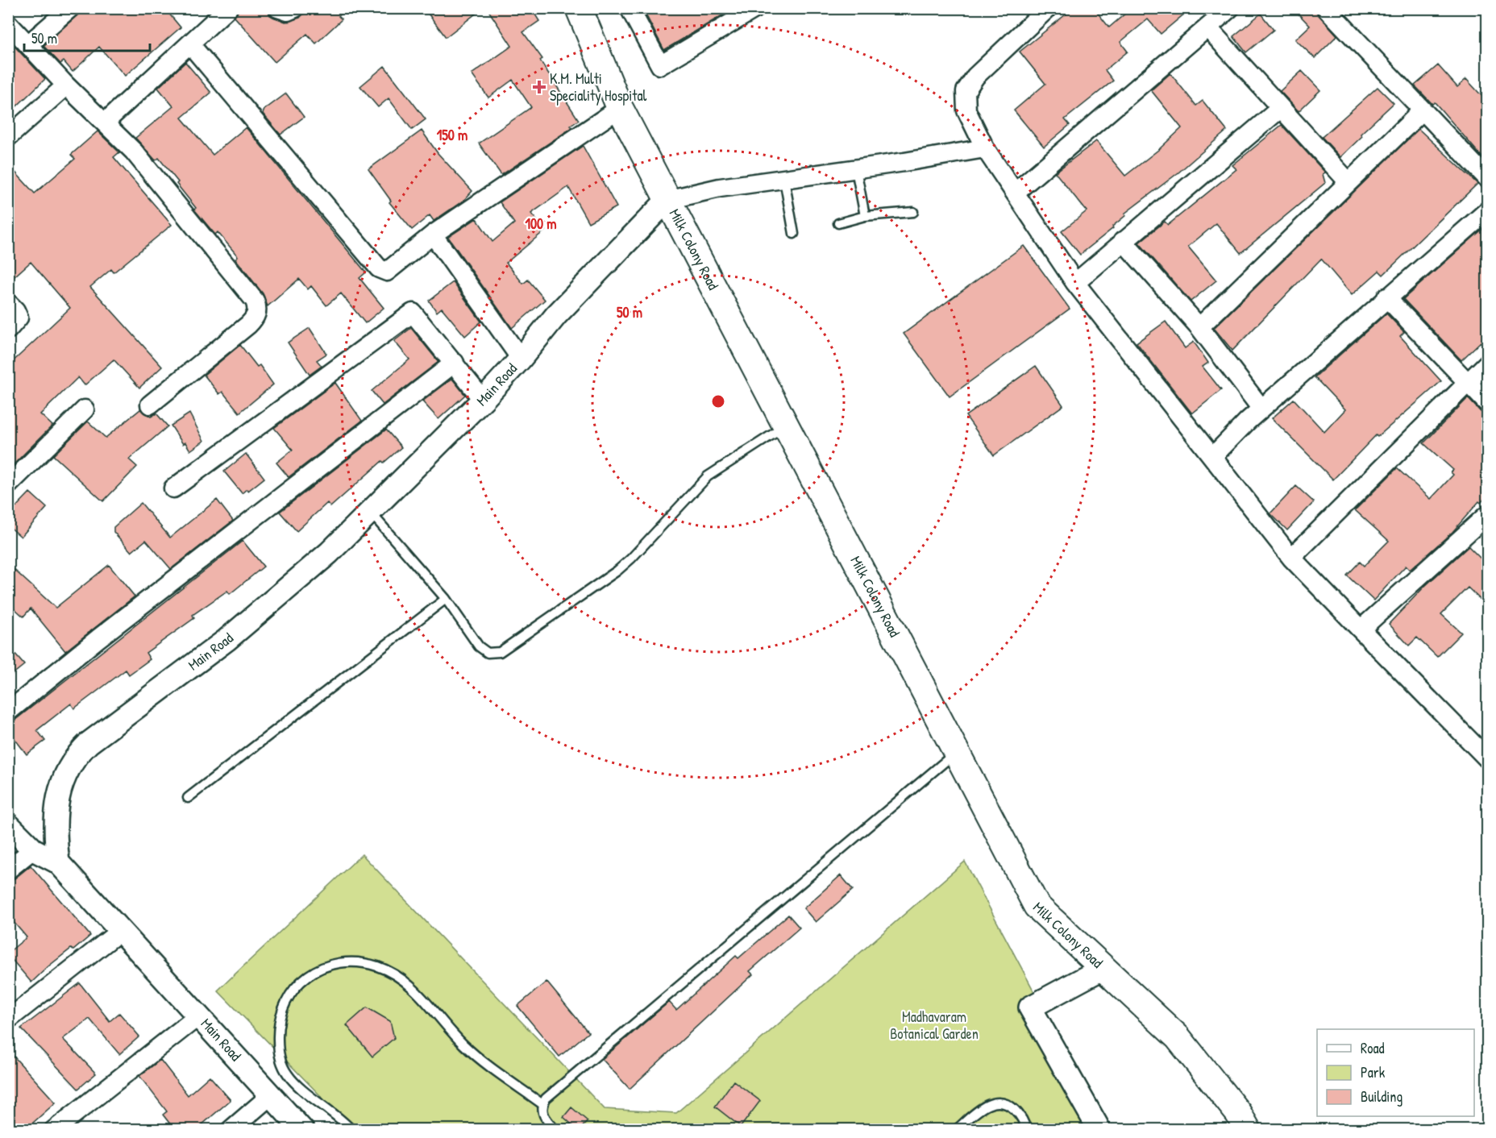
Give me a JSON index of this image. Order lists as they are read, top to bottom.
{
  "streets": {
    "main road": ["Milk Colony Road"],
    "street": ["Main Road"]
  },
  "crossings": [
    ["Milk Colony Road", "Main Road"]
  ],
  "parks": ["Madhavaram Botanical Garden"],
  "places": {
    "health": ["K.M. Multi Speciality Hospital"]
  },
  "legend": ["Road", "Park", "Building"],
  "scale_bar": "50 m",
  "rings": ["150 m", "100 m", "50 m"]
}
